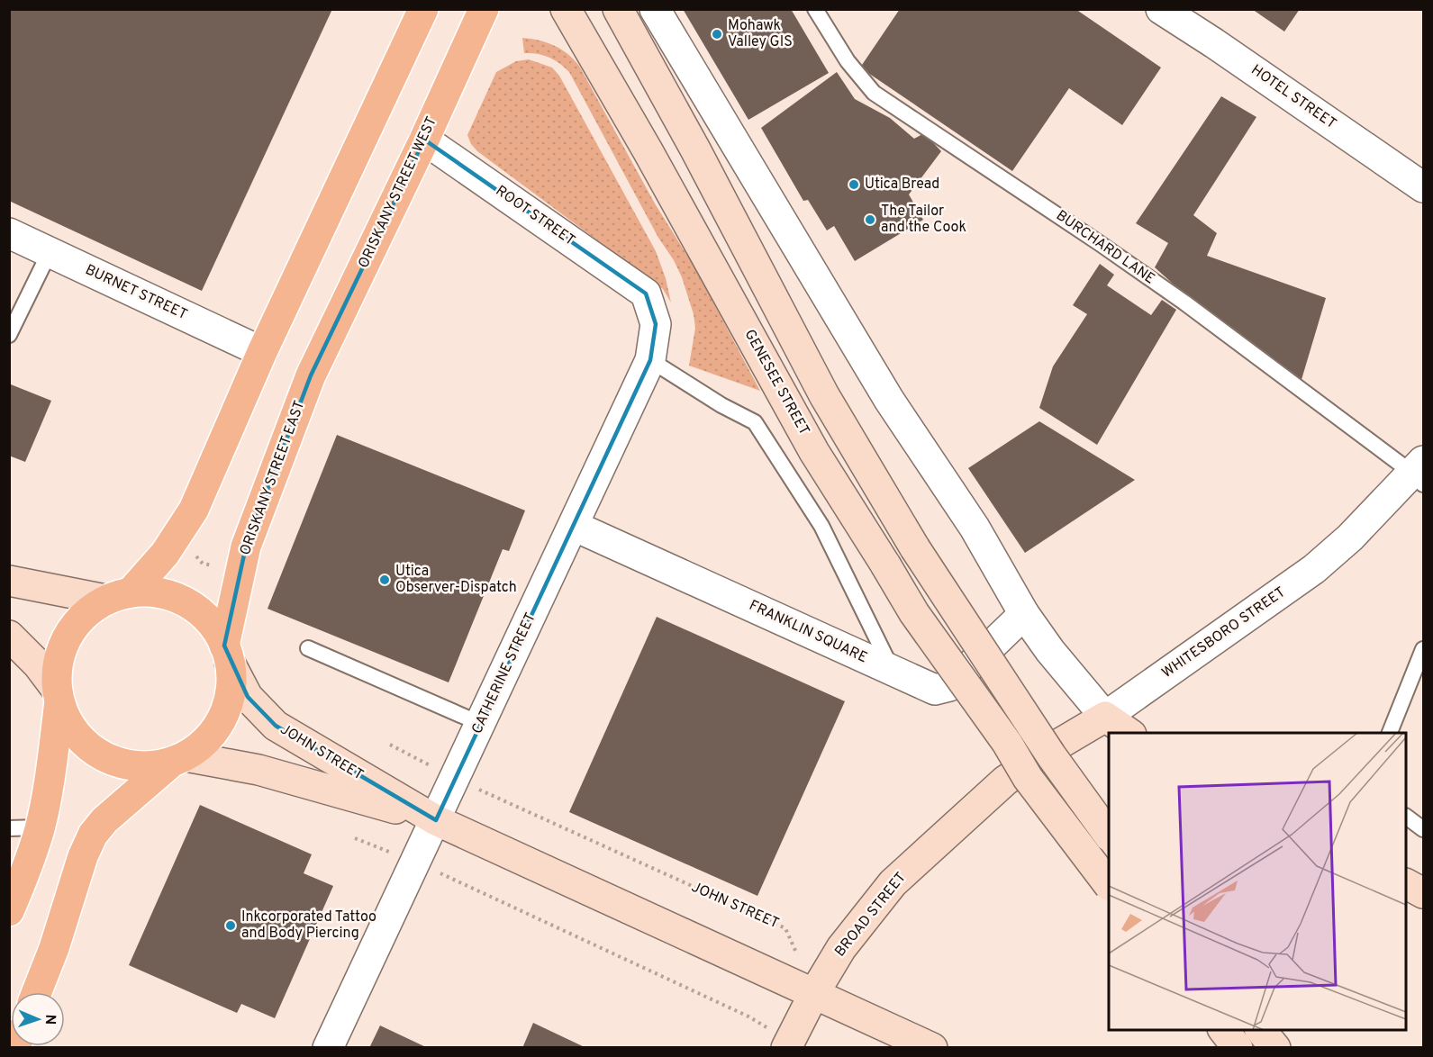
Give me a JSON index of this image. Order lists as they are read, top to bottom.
{
  "streets": {
    "main road": [
      "ORISKANY STREET WEST",
      "GENESEE STREET",
      "ORISKANY STREET EAST",
      "WHITESBORO STREET",
      "JOHN STREET",
      "BROAD STREET"
    ],
    "street": [
      "HOTEL STREET",
      "ROOT STREET",
      "BURNET STREET",
      "FRANKLIN SQUARE",
      "CATHERINE STREET"
    ],
    "lane": ["BURCHARD LANE"]
  },
  "crossings": [
    ["ORISKANY STREET WEST", "ROOT STREET"],
    ["ORISKANY STREET WEST", "ORISKANY STREET EAST"],
    ["ROOT STREET", "CATHERINE STREET"],
    ["BURCHARD LANE", "WHITESBORO STREET"],
    ["ORISKANY STREET EAST", "JOHN STREET"],
    ["FRANKLIN SQUARE", "CATHERINE STREET"],
    ["WHITESBORO STREET", "BROAD STREET"],
    ["CATHERINE STREET", "JOHN STREET"],
    ["JOHN STREET", "BROAD STREET"]
  ],
  "places": [
    "Mohawk Valley GIS",
    "Utica Bread",
    "The Tailor and the Cook",
    "Utica Observer-Dispatch",
    "Inkcorporated Tattoo and Body Piercing"
  ],
  "north": "right"
}
